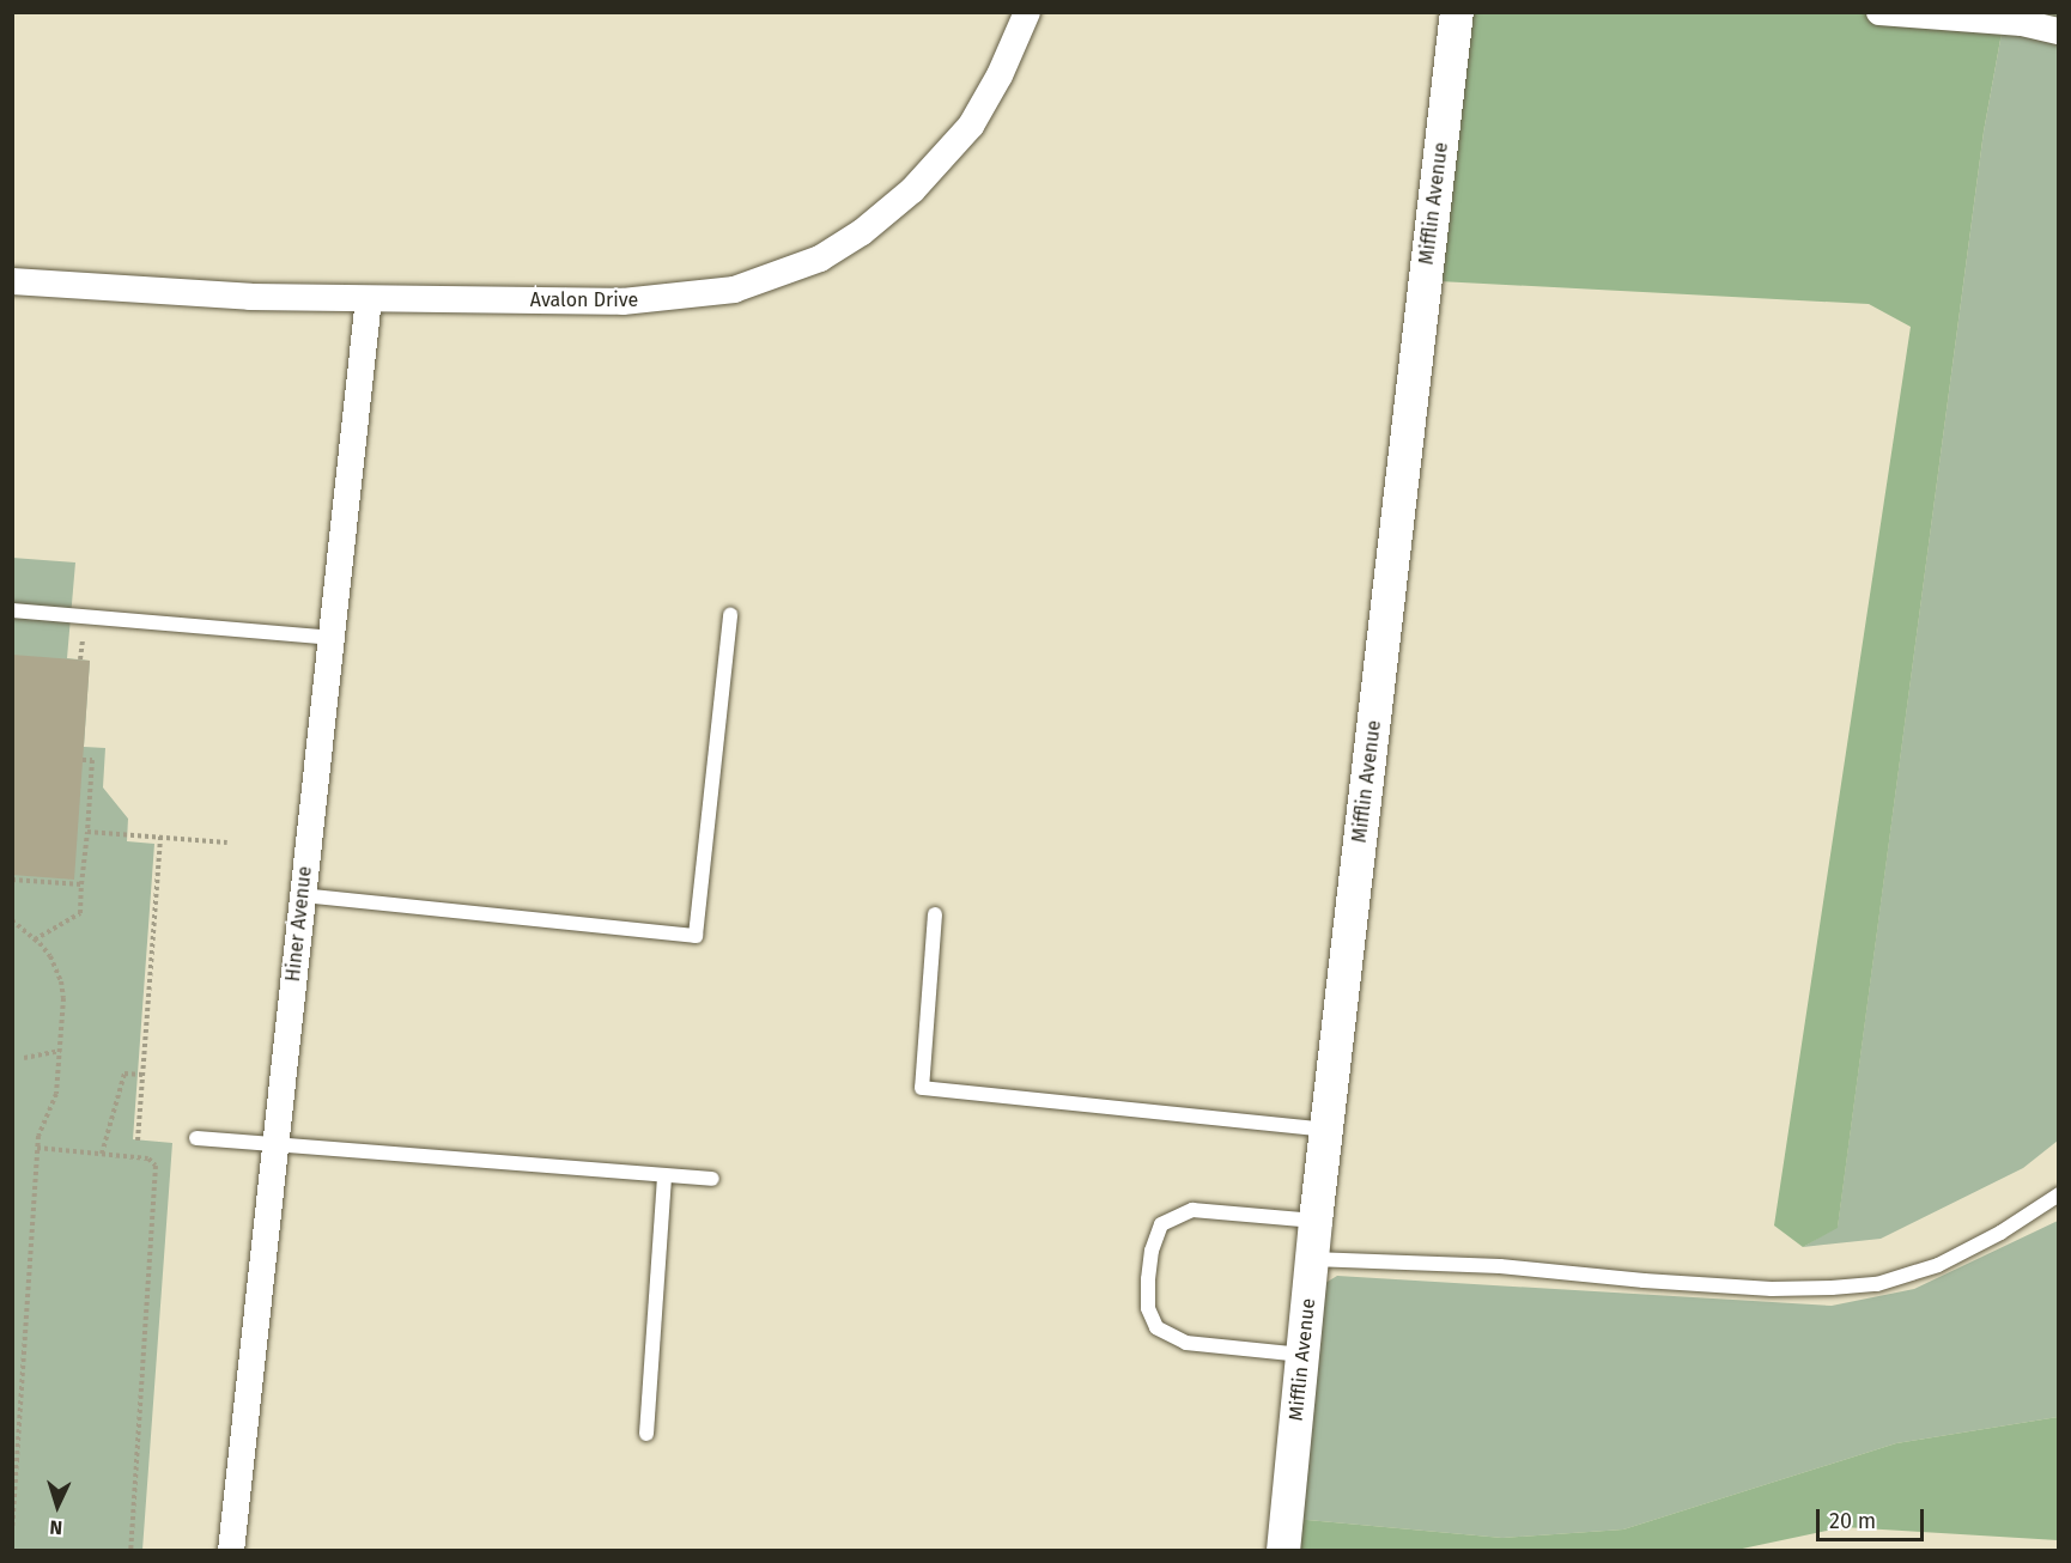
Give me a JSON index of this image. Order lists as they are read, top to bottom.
{
  "streets": {
    "street": ["Mifflin Avenue", "Avalon Drive", "Hiner Avenue"]
  },
  "crossings": [
    ["Avalon Drive", "Hiner Avenue"]
  ],
  "scale_bar": "20 m",
  "north": "bottom"
}
